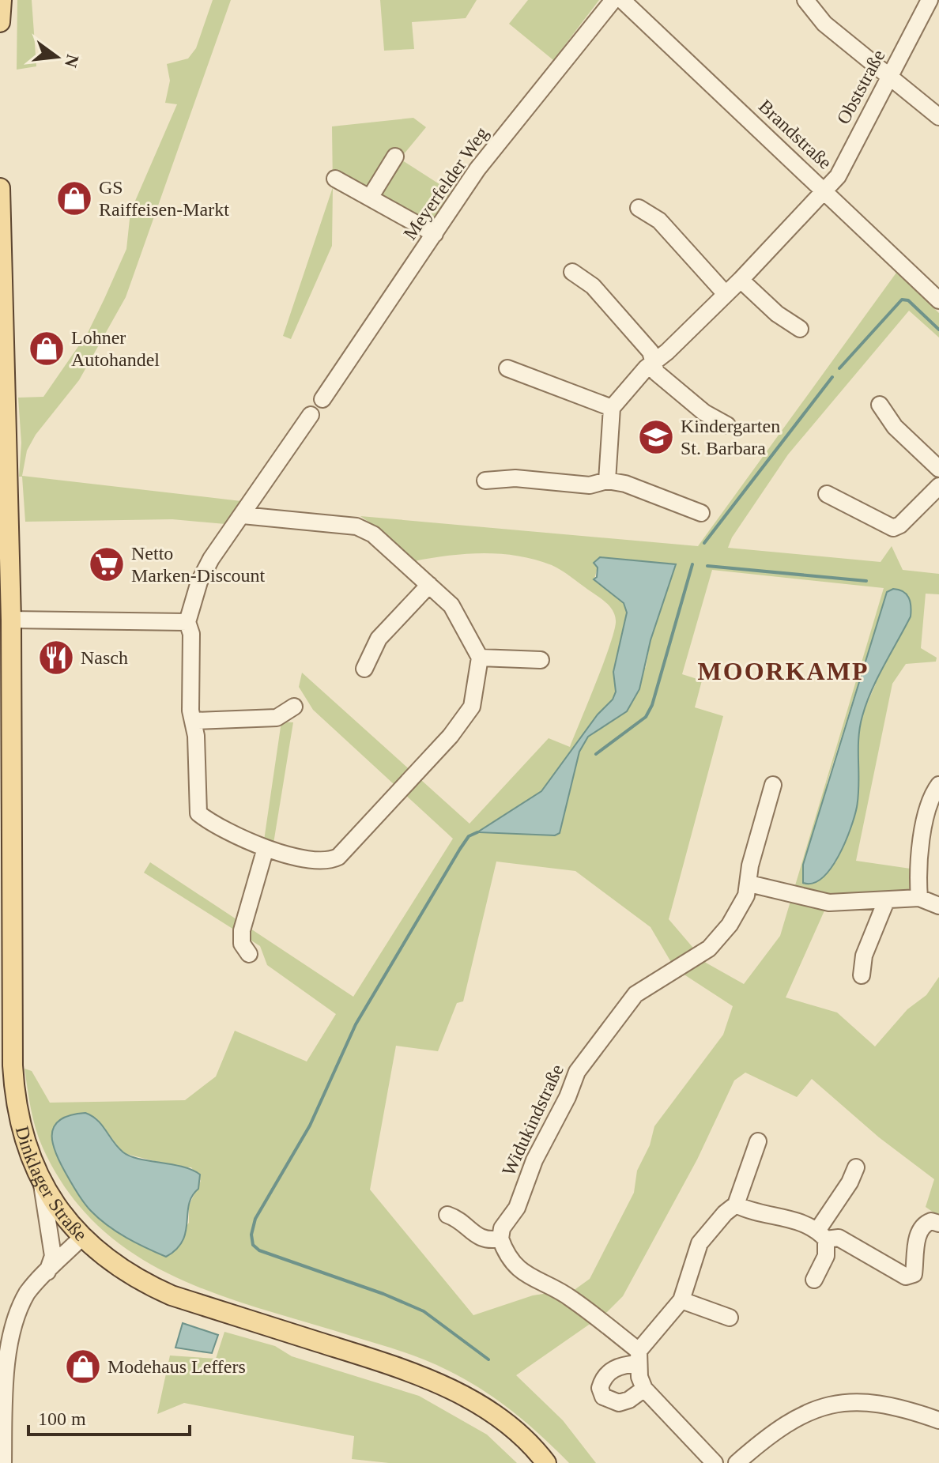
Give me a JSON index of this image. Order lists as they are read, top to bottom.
{
  "streets": {
    "main road": ["Dinklager Straße"],
    "street": [
      "Obststraße",
      "Brandstraße",
      "Meyerfelder Weg",
      "Widukindstraße"
    ]
  },
  "crossings": [
    ["Obststraße", "Brandstraße"]
  ],
  "districts": ["MOORKAMP"],
  "places": {
    "shop": ["GS Raiffeisen-Markt", "Lohner Autohandel", "Modehaus Leffers"],
    "school or university": ["Kindergarten St. Barbara"],
    "supermarket": ["Netto Marken-Discount"],
    "restaurant": ["Nasch"]
  },
  "scale_bar": "100 m",
  "north": "right"
}
